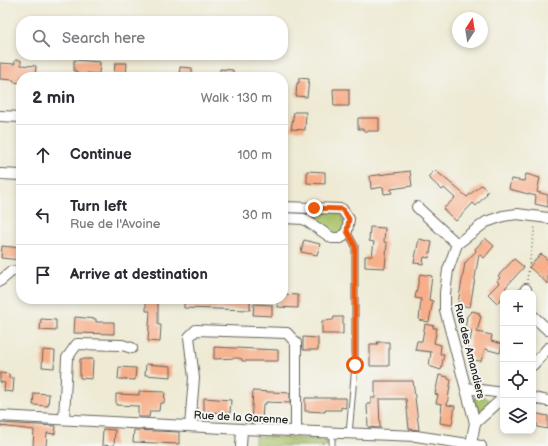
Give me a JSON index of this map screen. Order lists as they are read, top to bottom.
{
  "streets": {
    "street": ["Rue des Amandiers", "Rue de la Garenne"]
  },
  "crossings": [
    ["Rue des Amandiers", "Rue de la Garenne"]
  ],
  "north": "top",
  "page": {
    "search": "Search here",
    "heading": ["2 min", "Walk · 130 m"],
    "list": [
      ["Continue", "100 m"],
      ["Turn left", "Rue de l'Avoine", "30 m"],
      "Arrive at destination"
    ],
    "map_buttons": ["+", "−"]
  }
}
